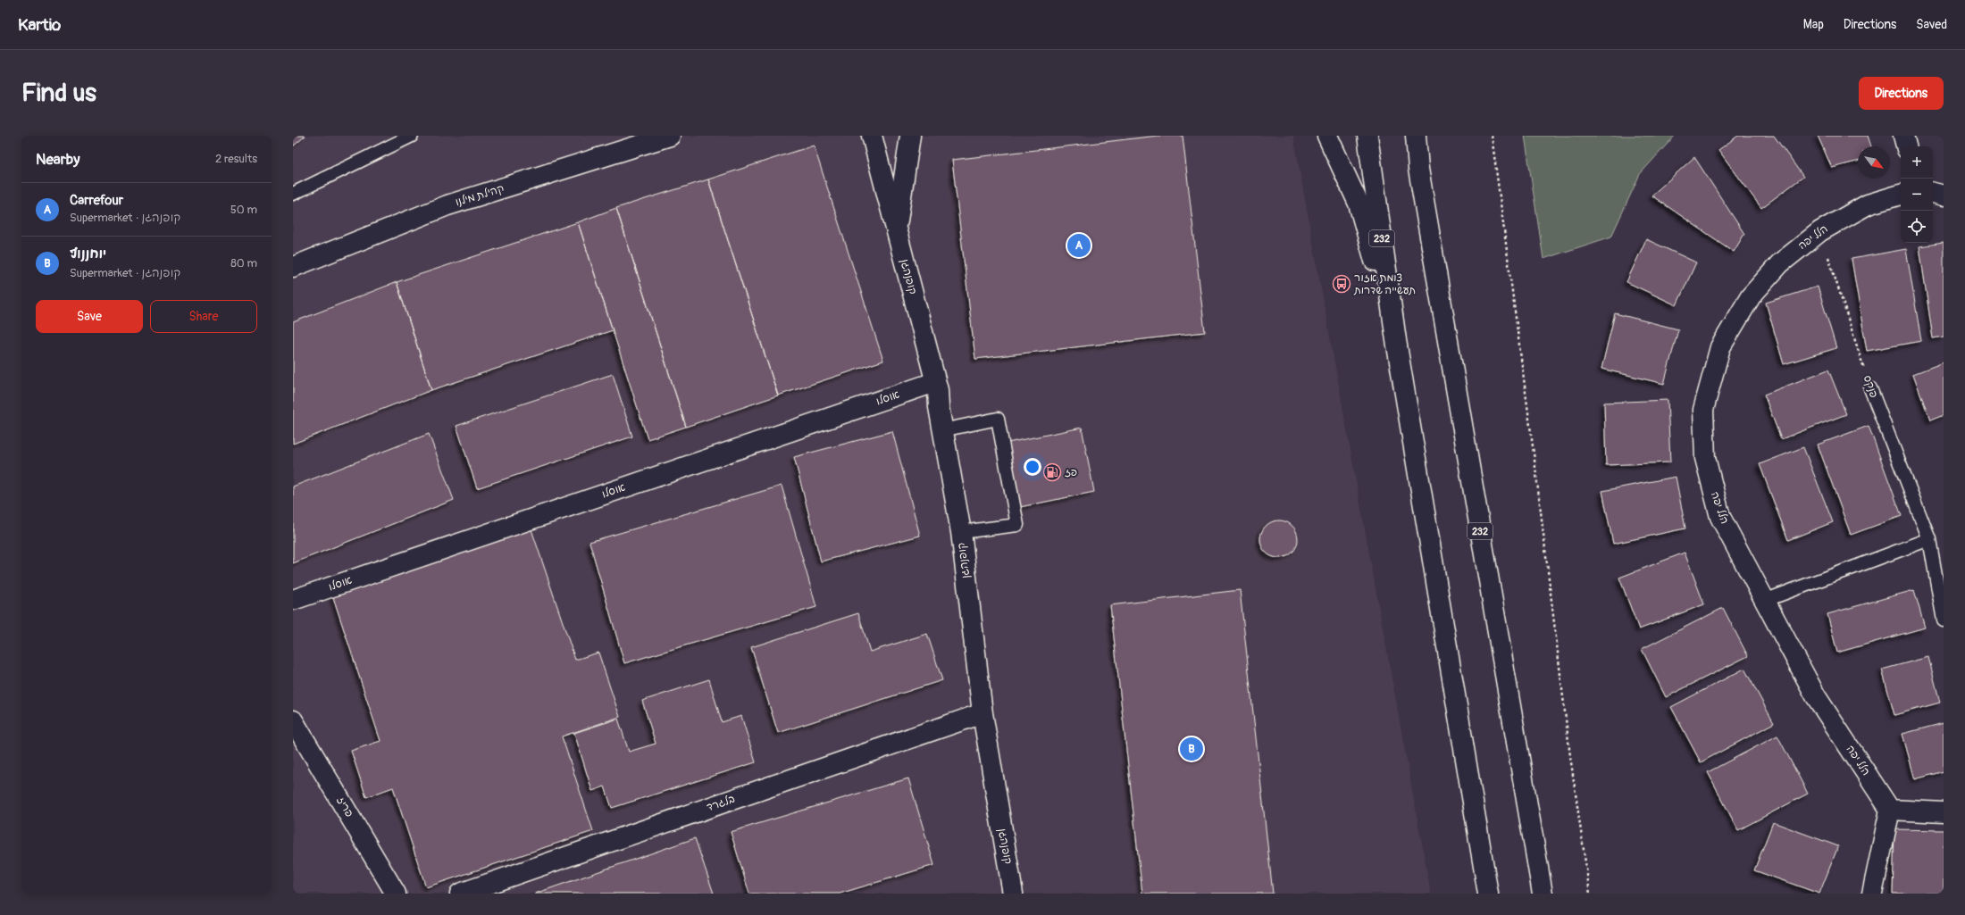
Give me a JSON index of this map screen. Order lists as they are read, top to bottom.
{
  "streets": {
    "street": [
      "קהילת מילנו",
      "הלל יפה",
      "232",
      "קופנהגן",
      "אוסלו",
      "בלגרד",
      "פריז"
    ],
    "lane": ["פנקס"]
  },
  "crossings": [
    ["הלל יפה", "פנקס"],
    ["קופנהגן", "אוסלו"],
    ["קופנהגן", "בלגרד"]
  ],
  "places": {
    "bus stop": ["צומת אזור תעשייה שדרות"],
    "fuel station": ["פז"]
  },
  "north": "bottom right",
  "page": {
    "header": "Kartio",
    "nav": ["Map", "Directions", "Saved"],
    "buttons": [
      "Directions",
      ["Save", "Share"]
    ],
    "title": "Find us",
    "heading": ["Nearby", "2 results"],
    "map_buttons": ["+", "−"],
    "list": [
      {
        "mark": "A",
        "name": "Carrefour",
        "note": "Supermarket · קופנהגן",
        "value": "50 m"
      },
      {
        "mark": "B",
        "name": "יוחננוף",
        "note": "Supermarket · קופנהגן",
        "value": "80 m"
      }
    ],
    "pins": ["A", "B"]
  }
}
